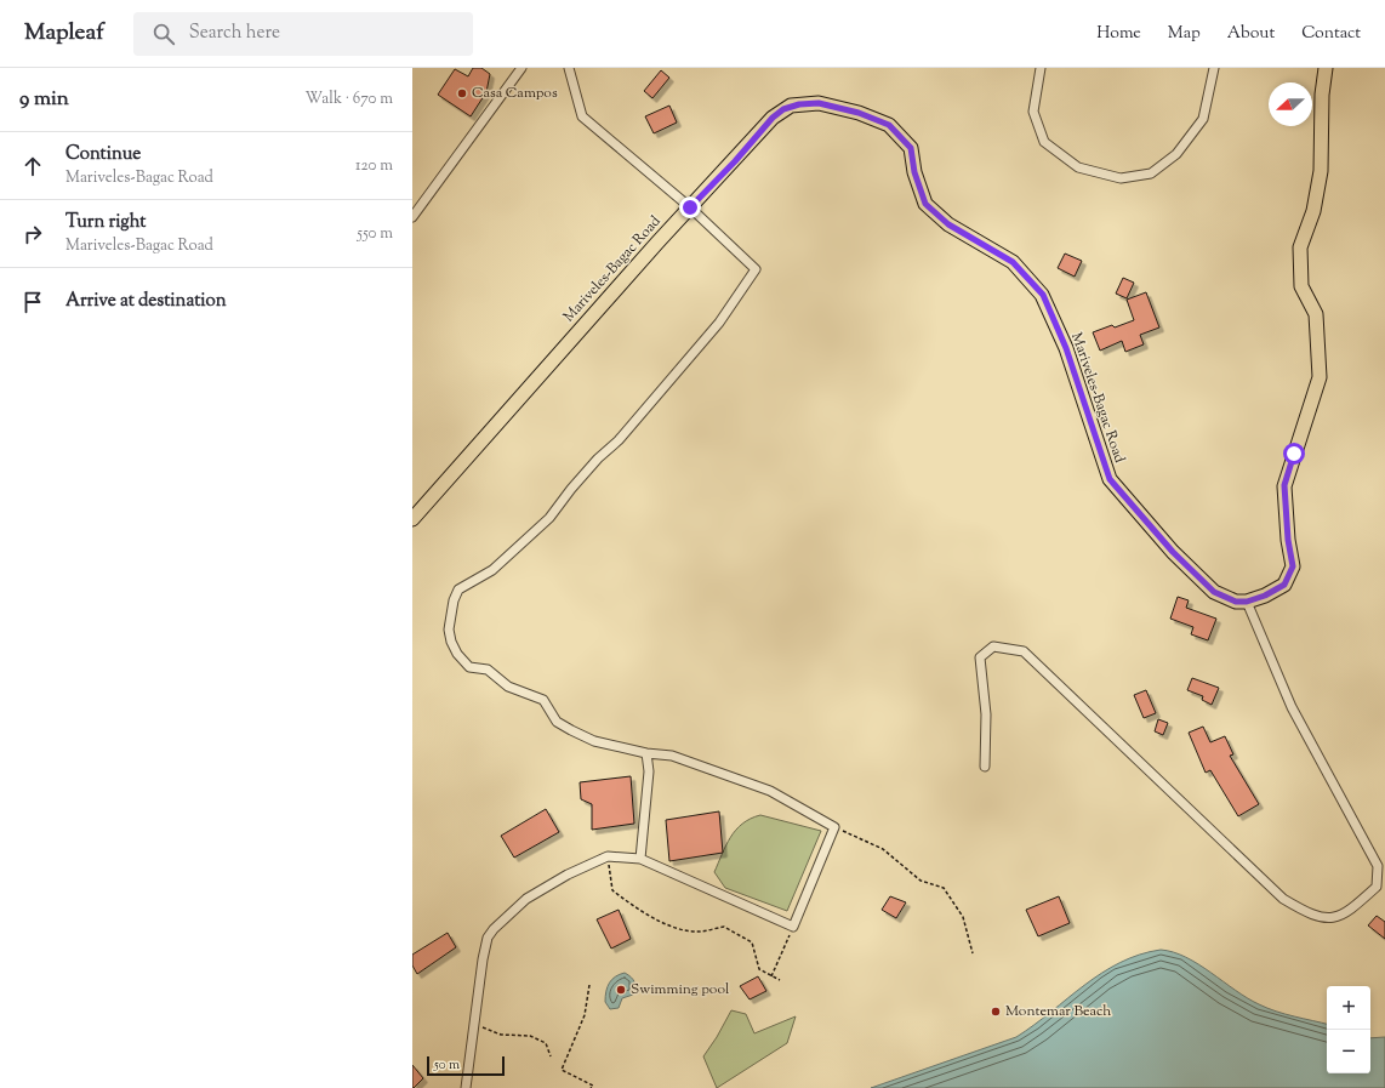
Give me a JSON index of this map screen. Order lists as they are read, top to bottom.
{
  "streets": {
    "main road": ["Mariveles-Bagac Road"]
  },
  "places": ["Casa Campos", "Swimming pool", "Montemar Beach"],
  "scale_bar": "50 m",
  "north": "left",
  "page": {
    "header": "Mapleaf",
    "search": "Search here",
    "nav": [
      "Home",
      "Map",
      "About",
      "Contact"
    ],
    "heading": ["9 min", "Walk · 670 m"],
    "list": [
      ["Continue", "Mariveles-Bagac Road", "120 m"],
      ["Turn right", "Mariveles-Bagac Road", "550 m"],
      "Arrive at destination"
    ],
    "map_buttons": ["+", "−"],
    "scale": "50 m"
  }
}
